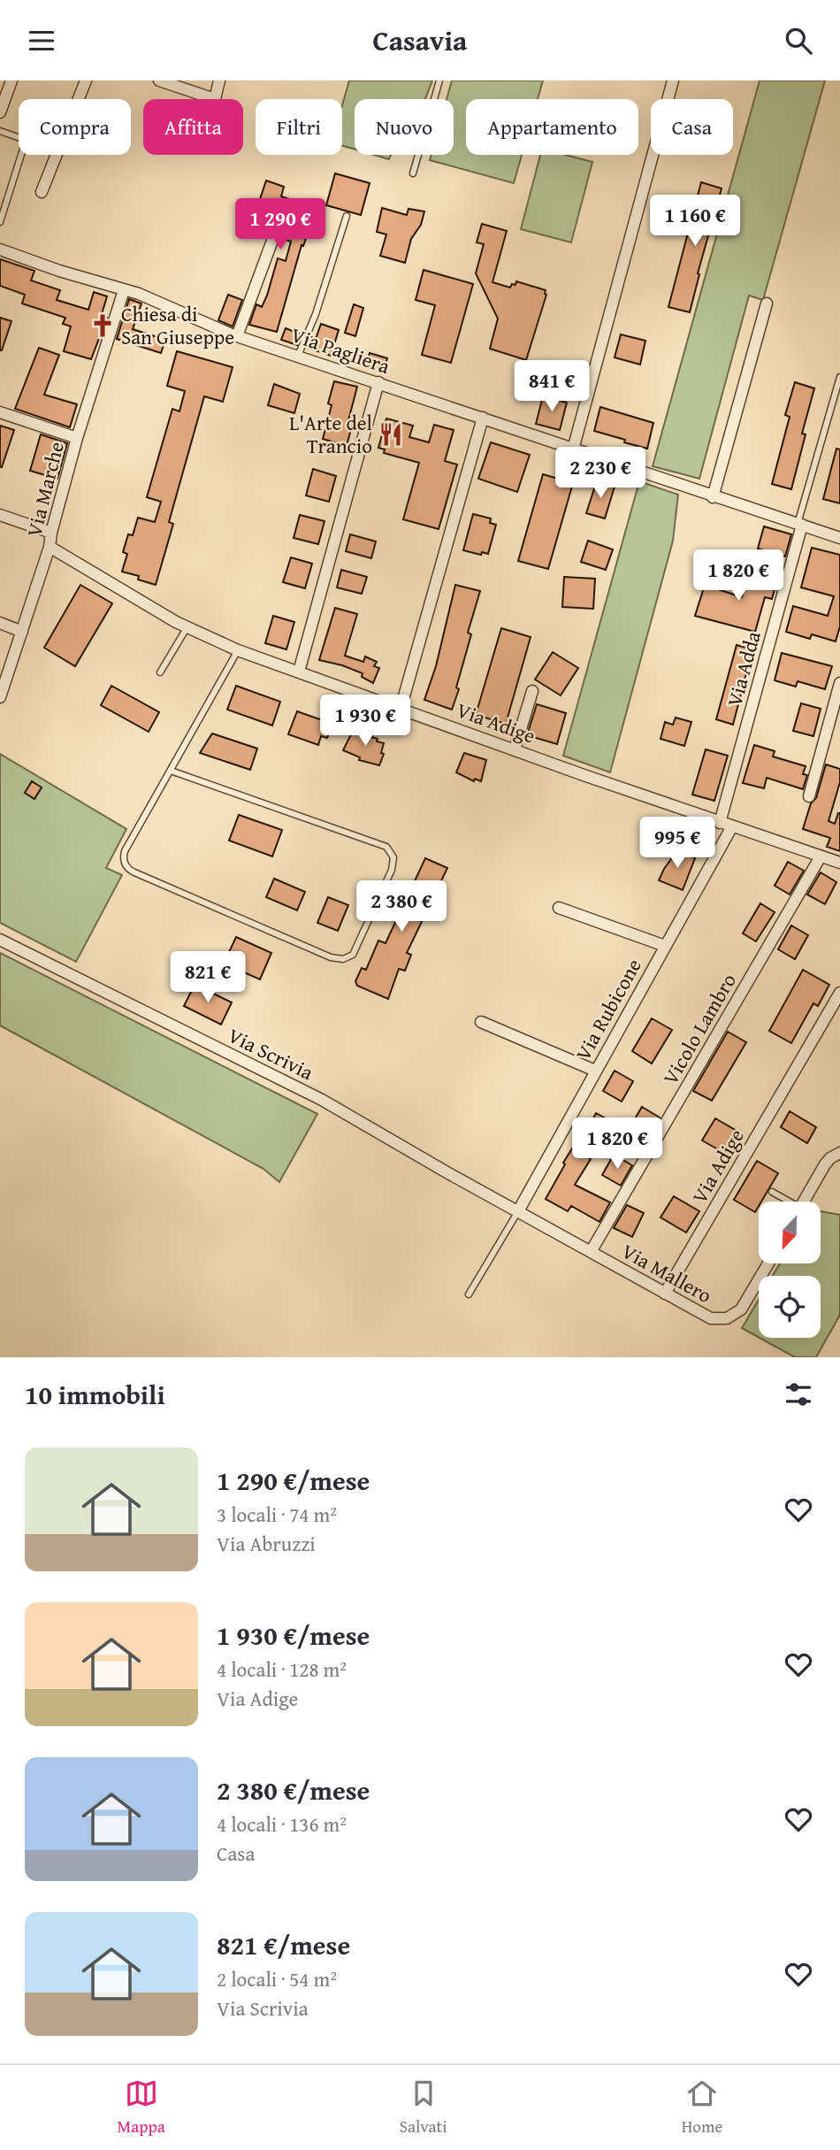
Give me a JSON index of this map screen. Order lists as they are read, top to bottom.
{
  "streets": {
    "street": [
      "Via Pagliera",
      "Via Marche",
      "Via Adda",
      "Via Adige",
      "Via Rubicone",
      "Vicolo Lambro",
      "Via Scrivia",
      "Via Mallero"
    ]
  },
  "crossings": [
    ["Via Pagliera", "Via Marche"],
    ["Via Pagliera", "Via Adda"],
    ["Via Marche", "Via Adige"],
    ["Via Adda", "Via Adige"],
    ["Via Adige", "Via Rubicone"],
    ["Via Adige", "Vicolo Lambro"],
    ["Via Adige", "Via Mallero"],
    ["Via Rubicone", "Via Scrivia"],
    ["Via Rubicone", "Via Mallero"],
    ["Vicolo Lambro", "Via Mallero"],
    ["Via Scrivia", "Via Mallero"]
  ],
  "places": {
    "church": ["Chiesa di San Giuseppe"],
    "restaurant": ["L'Arte del Trancio"]
  },
  "north": "bottom left",
  "page": {
    "header": "Casavia",
    "chip": [
      "Compra",
      "Affitta",
      "Filtri",
      "Nuovo",
      "Appartamento",
      "Casa"
    ],
    "price": [
      "1 160 €",
      "1 290 €",
      "841 €",
      "2 230 €",
      "1 820 €",
      "1 930 €",
      "995 €",
      "2 380 €",
      "821 €",
      "1 820 €"
    ],
    "heading": "10 immobili",
    "list": [
      {
        "name": "1 290 €/mese",
        "note": "3 locali · 74 m² · Via Abruzzi"
      },
      {
        "name": "1 930 €/mese",
        "note": "4 locali · 128 m² · Via Adige"
      },
      {
        "name": "2 380 €/mese",
        "note": "4 locali · 136 m² · Casa"
      },
      {
        "name": "821 €/mese",
        "note": "2 locali · 54 m² · Via Scrivia"
      }
    ],
    "tabs": ["Mappa", "Salvati", "Home"]
  }
}
